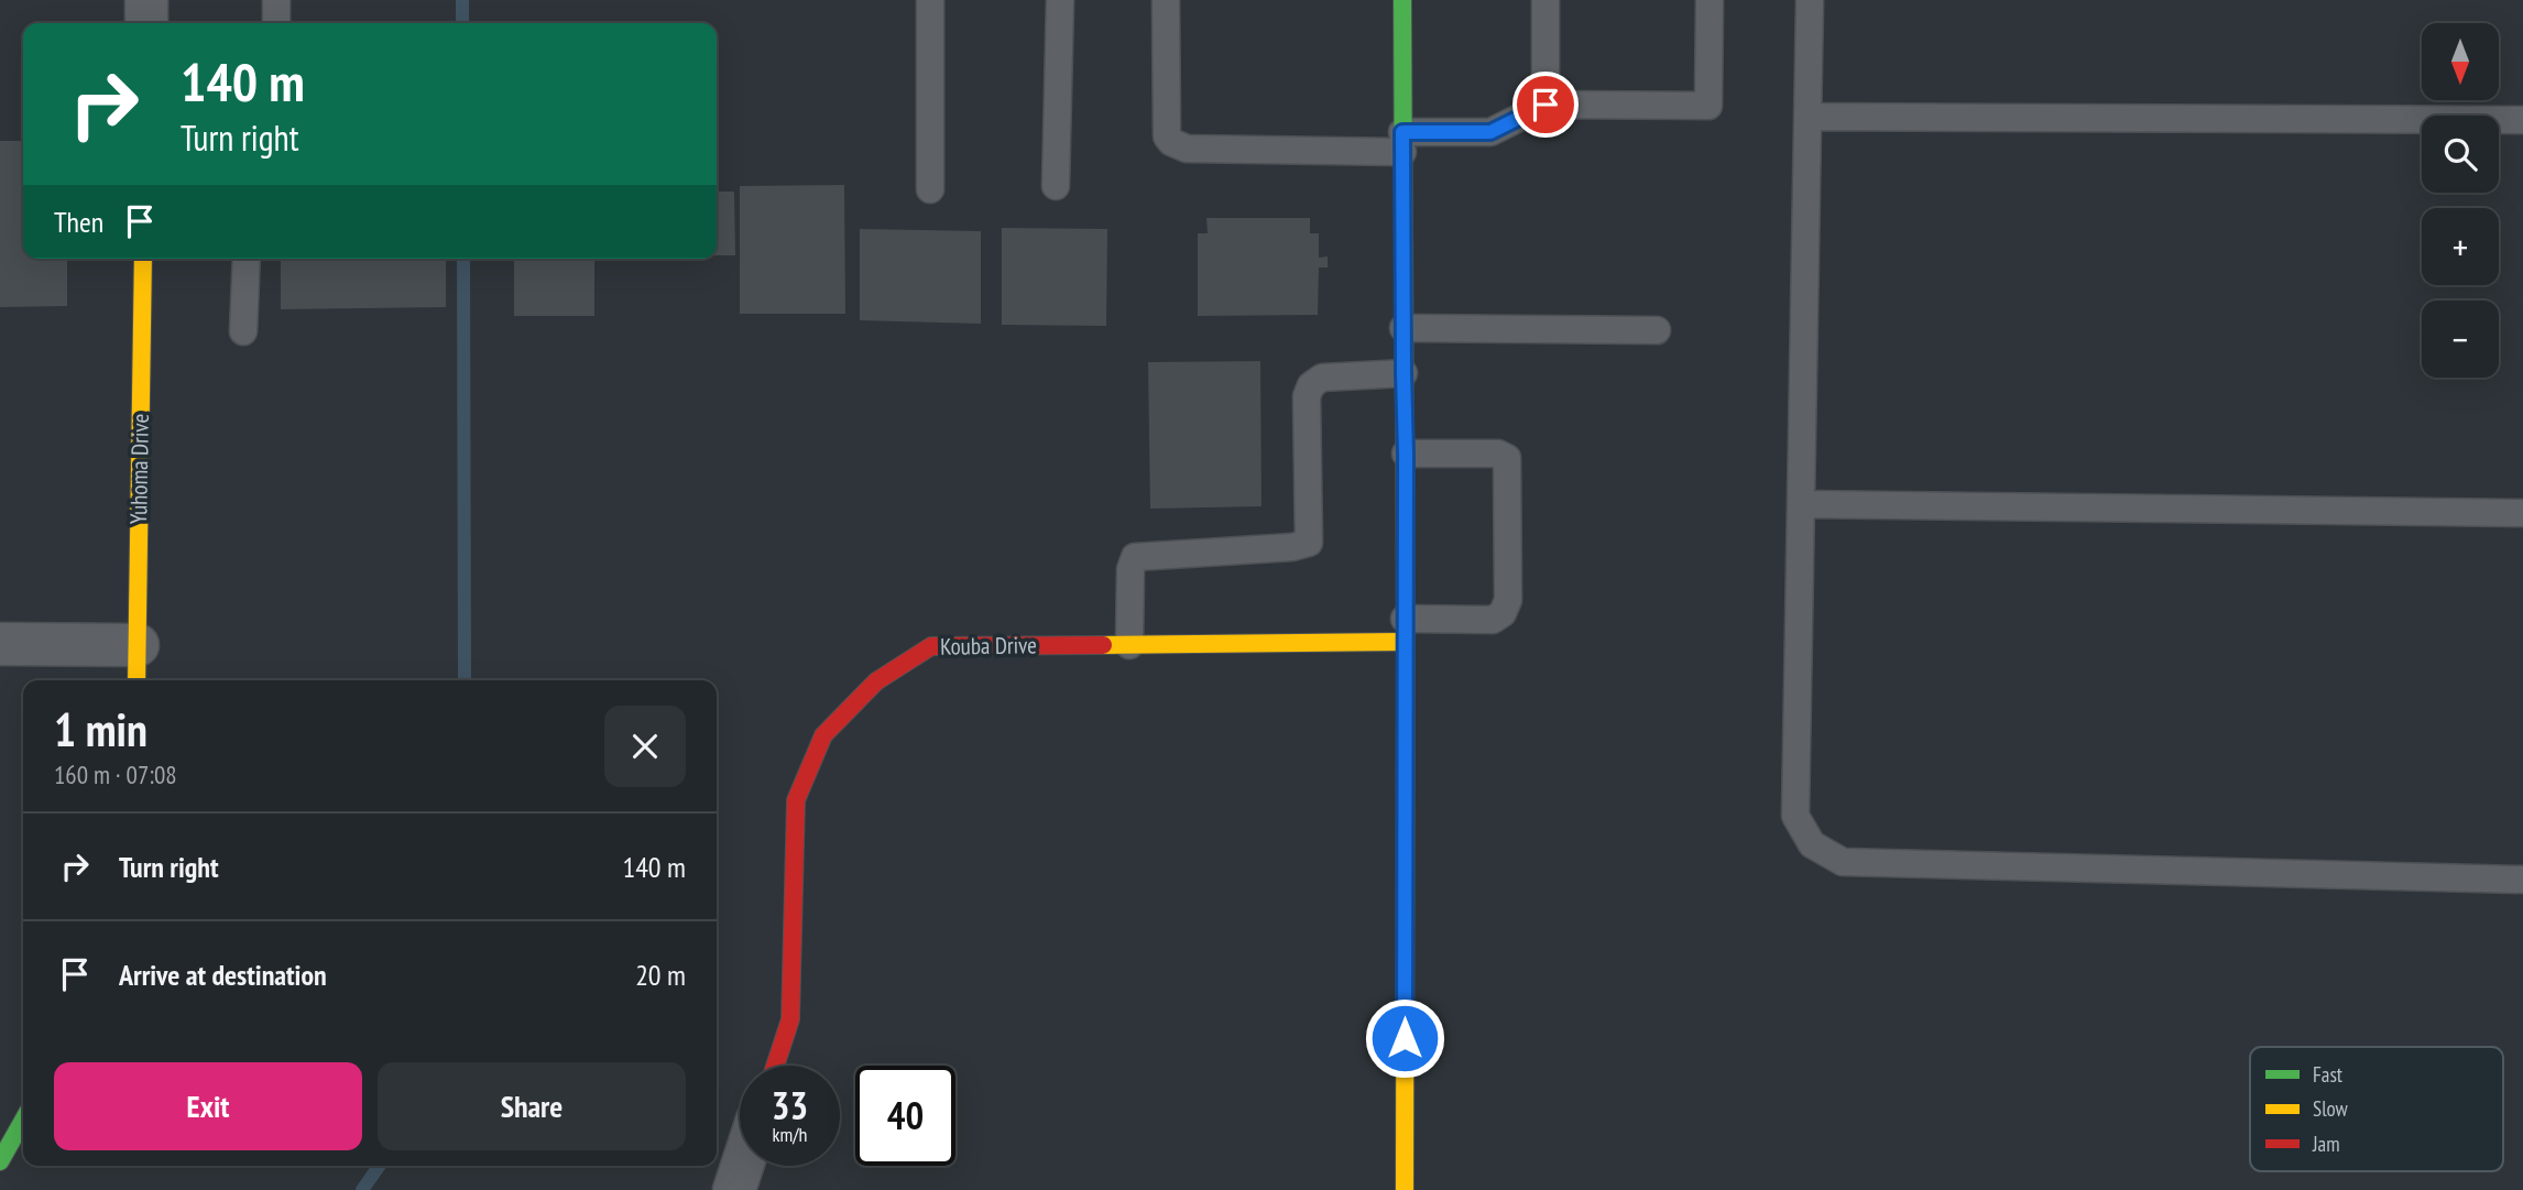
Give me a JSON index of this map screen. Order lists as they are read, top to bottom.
{
  "streets": {
    "street": ["Yuhoma Drive", "Kouba Drive"]
  },
  "legend": ["Fast", "Slow", "Jam"],
  "north": "bottom",
  "page": {
    "map_buttons": ["+", "−"],
    "turn": ["140 m", "Turn right"],
    "then": "Then",
    "heading": ["1 min", "160 m · 07:08"],
    "list": [
      {
        "name": "Turn right",
        "value": "140 m"
      },
      {
        "name": "Arrive at destination",
        "value": "20 m"
      }
    ],
    "buttons": ["Exit", "Share"],
    "speed": "33 km/h",
    "limit": "40"
  }
}
